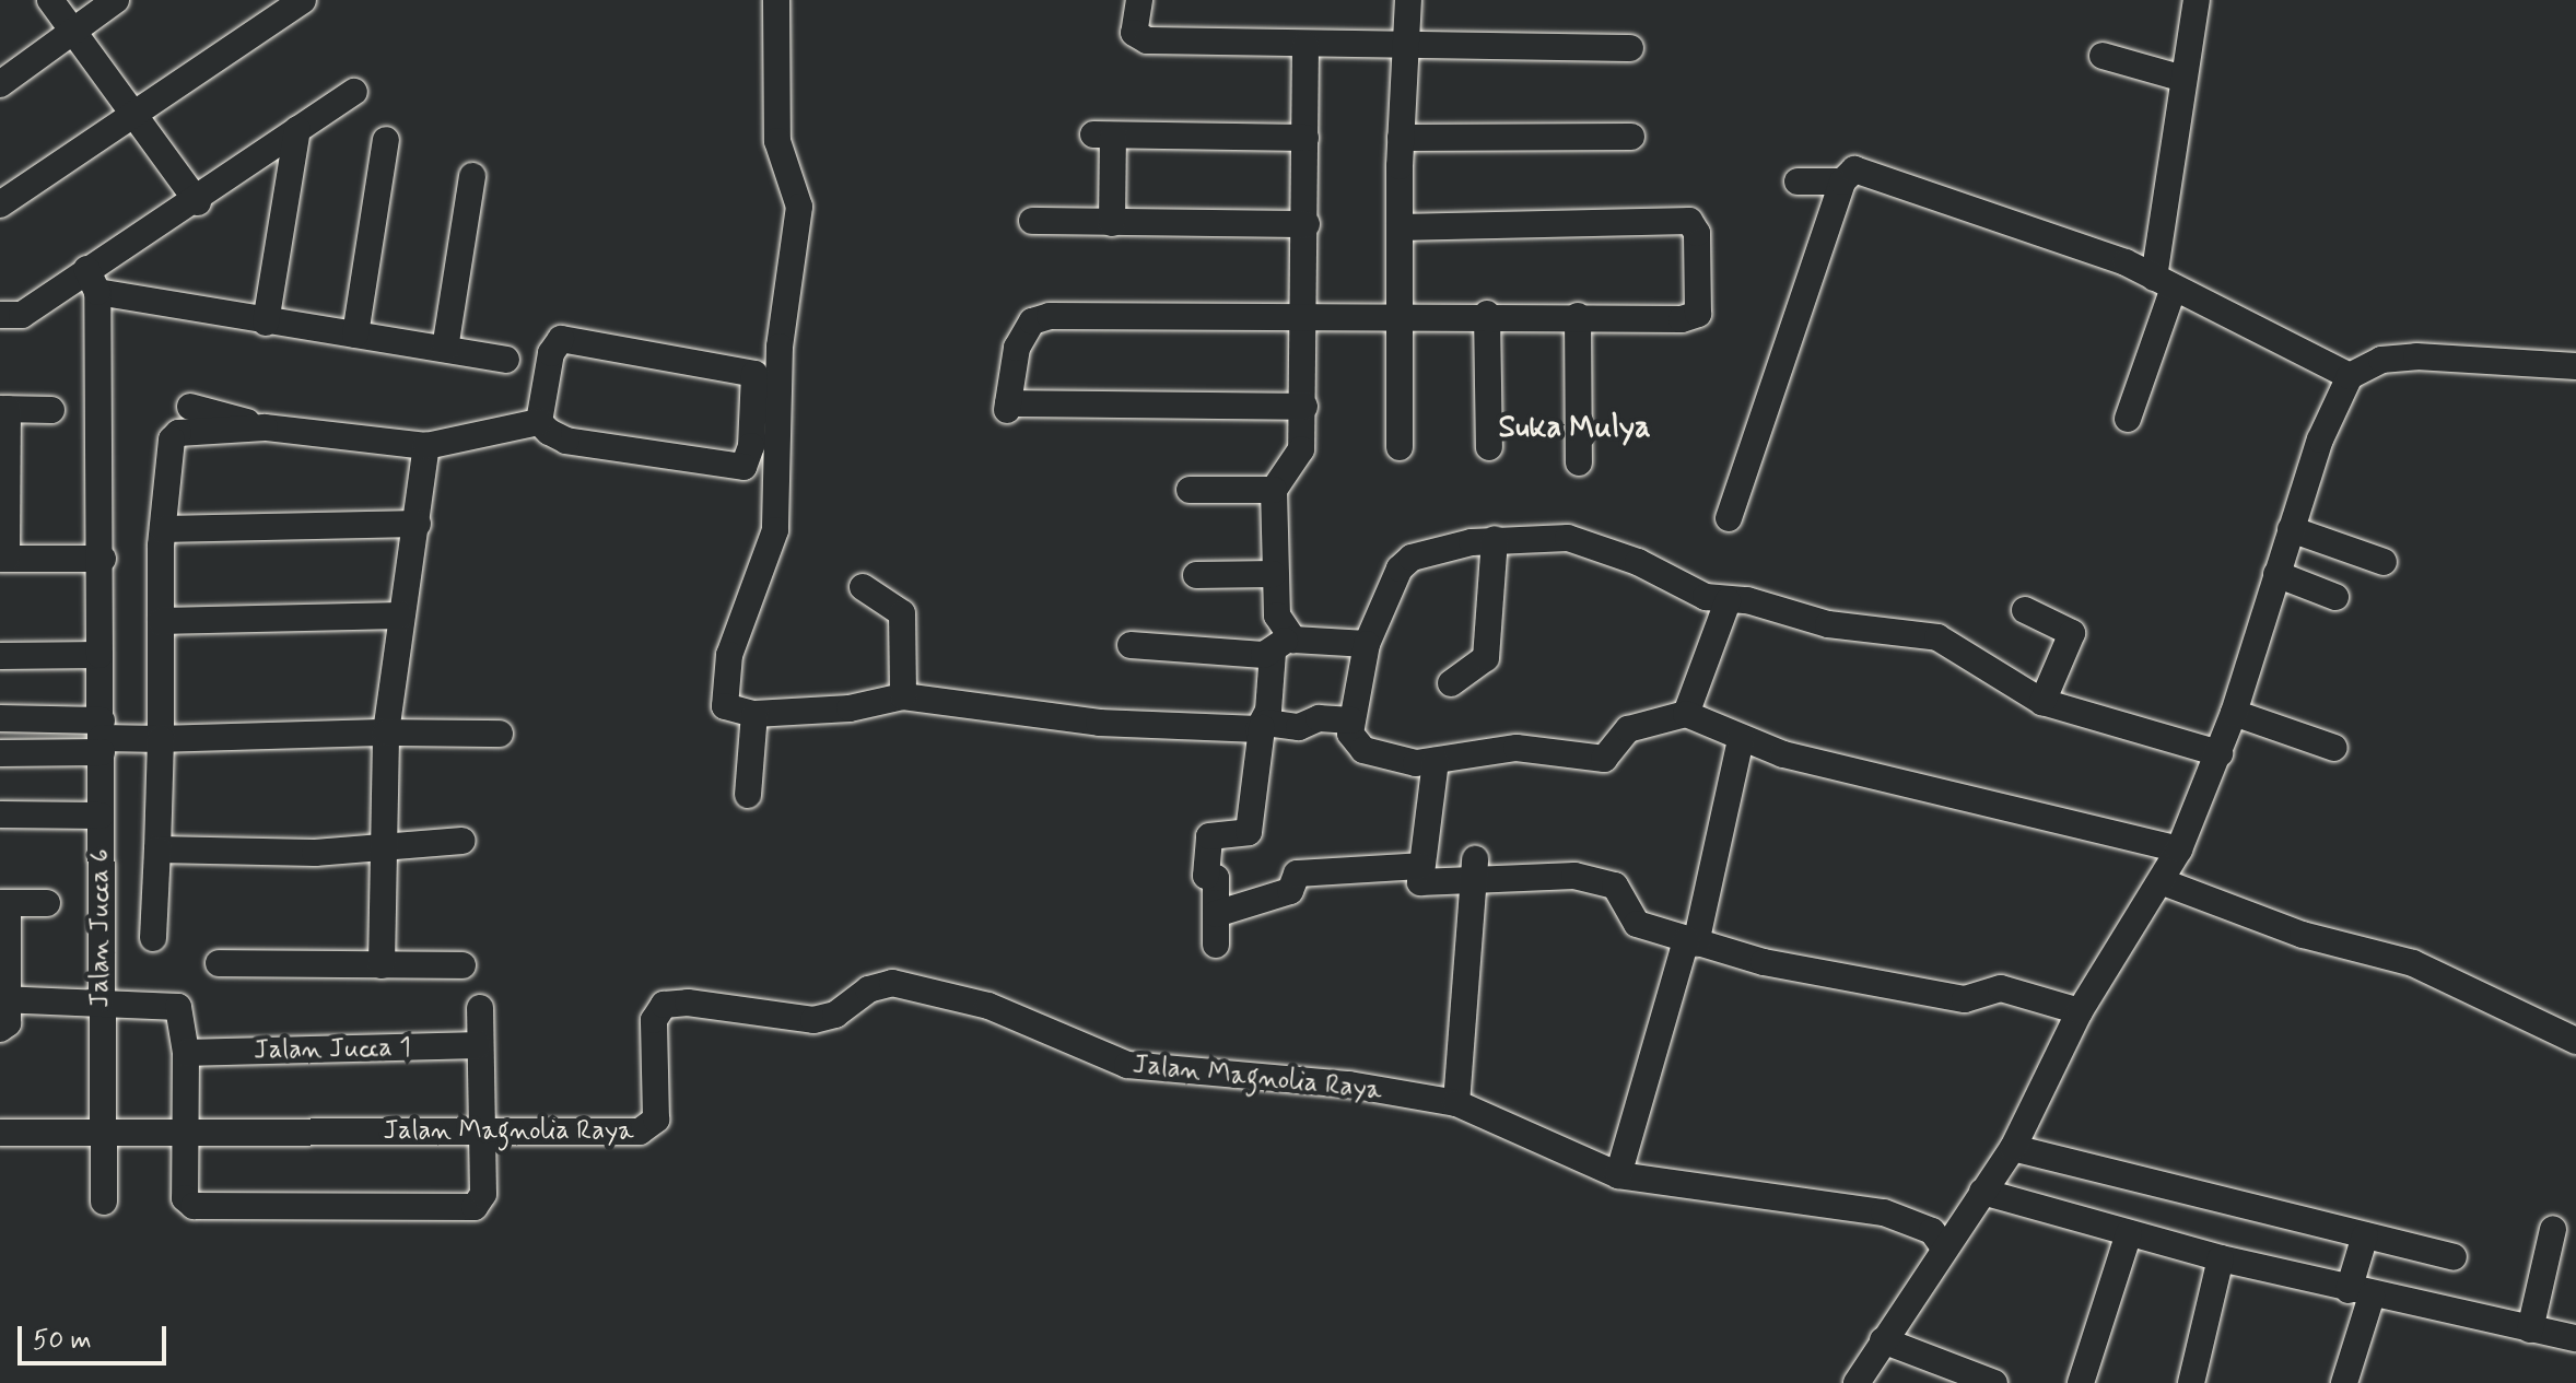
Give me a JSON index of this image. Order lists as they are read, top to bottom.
{
  "streets": {
    "street": ["Jalan Jucca 6", "Jalan Jucca 1", "Jalan Magnolia Raya"]
  },
  "crossings": [
    ["Jalan Jucca 6", "Jalan Magnolia Raya"]
  ],
  "districts": ["Suka Mulya"],
  "scale_bar": "50 m"
}
